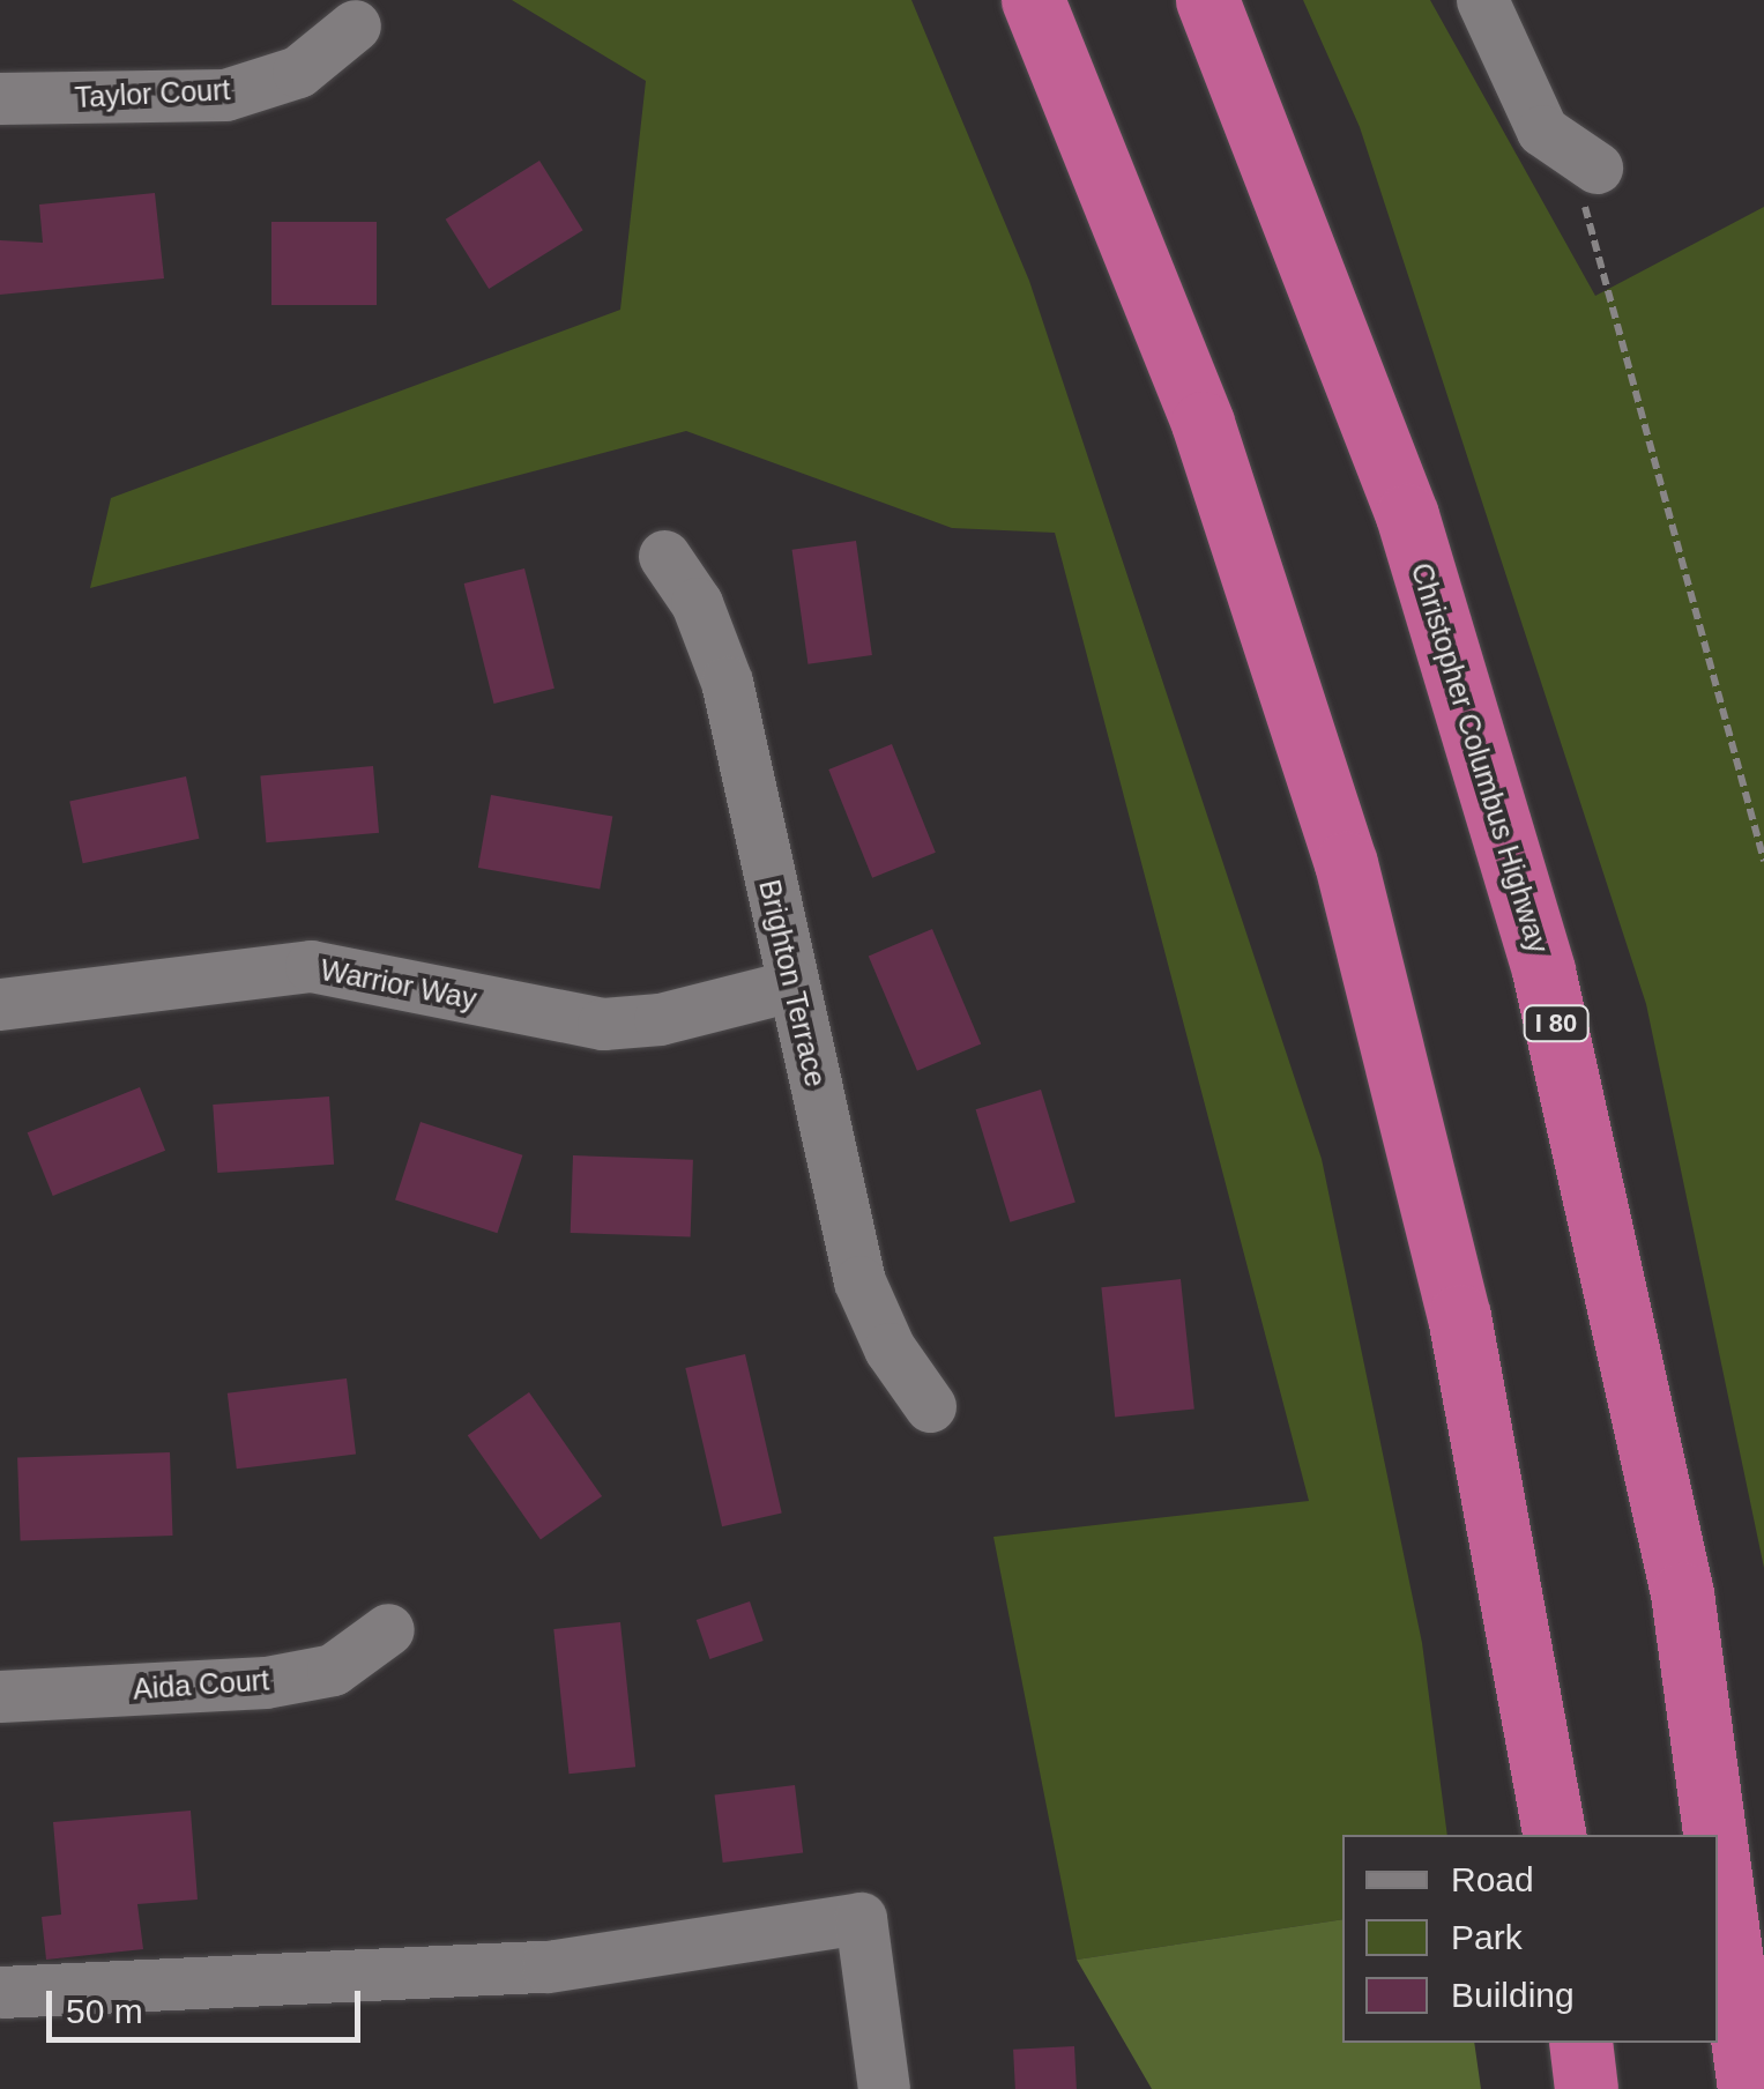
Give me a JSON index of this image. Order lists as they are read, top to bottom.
{
  "streets": {
    "highway": ["Christopher Columbus Highway", "I 80"],
    "street": [
      "Taylor Court",
      "Brighton Terrace",
      "Warrior Way",
      "Aida Court"
    ]
  },
  "crossings": [
    ["Brighton Terrace", "Warrior Way"]
  ],
  "legend": ["Road", "Park", "Building"],
  "scale_bar": "50 m"
}
